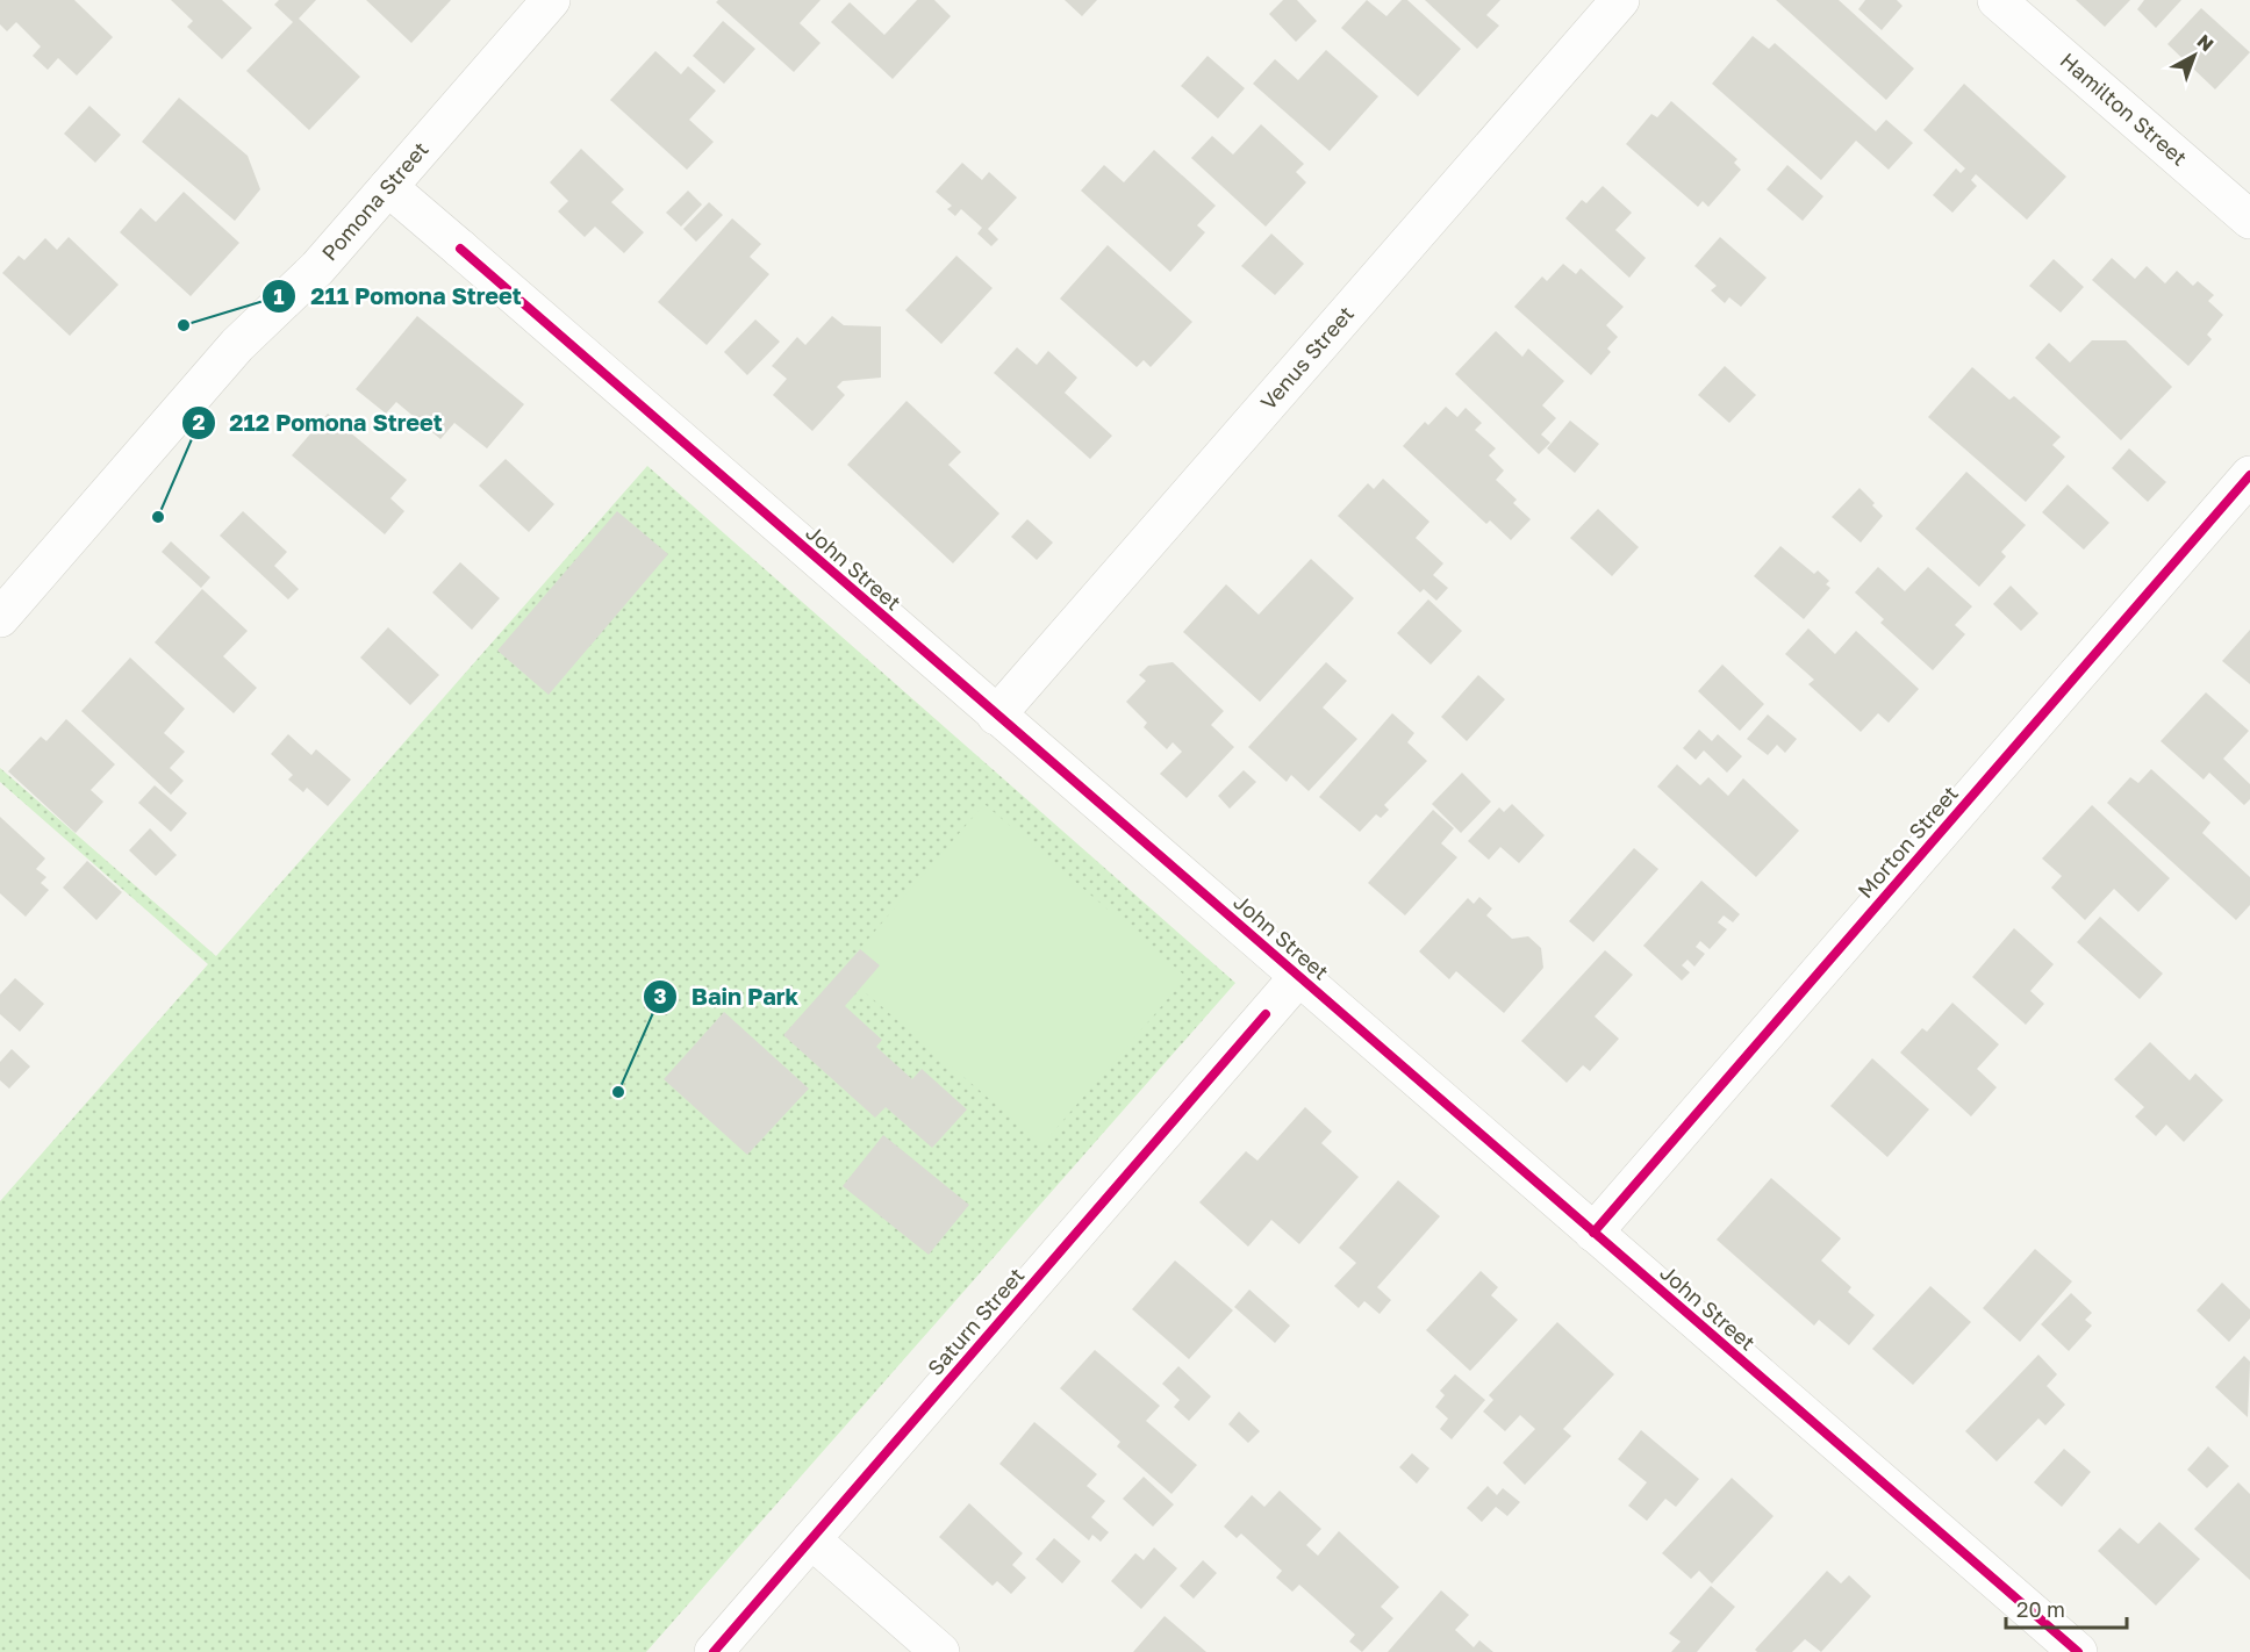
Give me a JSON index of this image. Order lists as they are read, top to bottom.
{
  "streets": {
    "street": [
      "Hamilton Street",
      "Pomona Street",
      "Venus Street",
      "John Street",
      "Morton Street",
      "Saturn Street"
    ]
  },
  "crossings": [
    ["Pomona Street", "John Street"],
    ["Venus Street", "John Street"],
    ["John Street", "Morton Street"],
    ["John Street", "Saturn Street"]
  ],
  "places": ["211 Pomona Street", "212 Pomona Street", "Bain Park"],
  "scale_bar": "20 m",
  "north": "top right"
}
